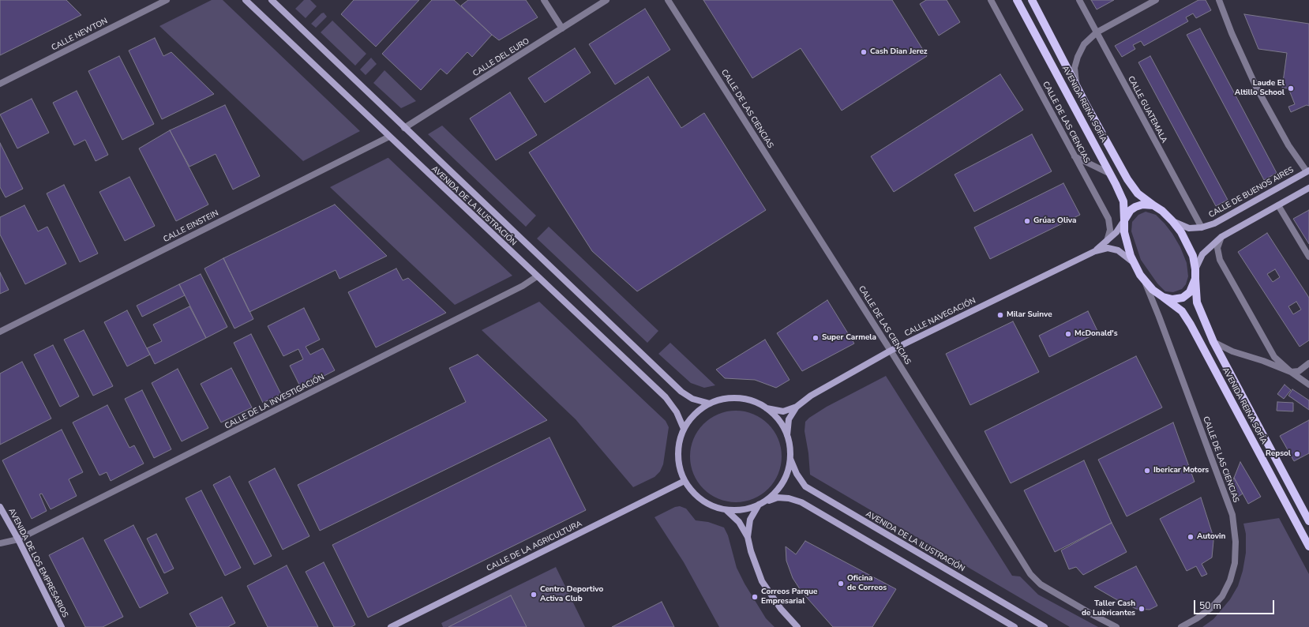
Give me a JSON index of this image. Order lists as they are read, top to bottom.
{
  "streets": {
    "main road": ["AVENIDA REINA SOFÍA"],
    "street": [
      "CALLE NEWTON",
      "CALLE DEL EURO",
      "CALLE DE LAS CIENCIAS",
      "CALLE GUATEMALA",
      "CALLE DE BUENOS AIRES",
      "AVENIDA DE LA ILUSTRACIÓN",
      "CALLE EINSTEIN",
      "CALLE NAVEGACIÓN",
      "CALLE DE LA INVESTIGACIÓN",
      "CALLE DE LA AGRICULTURA",
      "AVENIDA DE LOS EMPRESARIOS"
    ]
  },
  "crossings": [
    ["CALLE DEL EURO", "AVENIDA DE LA ILUSTRACIÓN"],
    ["AVENIDA REINA SOFÍA", "CALLE DE LAS CIENCIAS"],
    ["CALLE DE LAS CIENCIAS", "CALLE NAVEGACIÓN"],
    ["CALLE GUATEMALA", "CALLE DE BUENOS AIRES"],
    ["AVENIDA DE LA ILUSTRACIÓN", "CALLE EINSTEIN"],
    ["AVENIDA DE LA ILUSTRACIÓN", "CALLE NAVEGACIÓN"],
    ["AVENIDA DE LA ILUSTRACIÓN", "CALLE DE LA INVESTIGACIÓN"],
    ["AVENIDA DE LA ILUSTRACIÓN", "CALLE DE LA AGRICULTURA"],
    ["CALLE NAVEGACIÓN", "CALLE DE LA AGRICULTURA"],
    ["CALLE DE LA INVESTIGACIÓN", "AVENIDA DE LOS EMPRESARIOS"]
  ],
  "places": [
    "Cash Dian Jerez",
    "Laude El Altillo School",
    "Grúas Oliva",
    "Milar Suinve",
    "McDonald's",
    "Super Carmela",
    "Repsol",
    "Ibericar Motors",
    "Autovin",
    "Oficina de Correos",
    "Centro Deportivo Activa Club",
    "Correos Parque Empresarial",
    "Taller Cash de Lubricantes"
  ],
  "scale_bar": "50 m"
}
